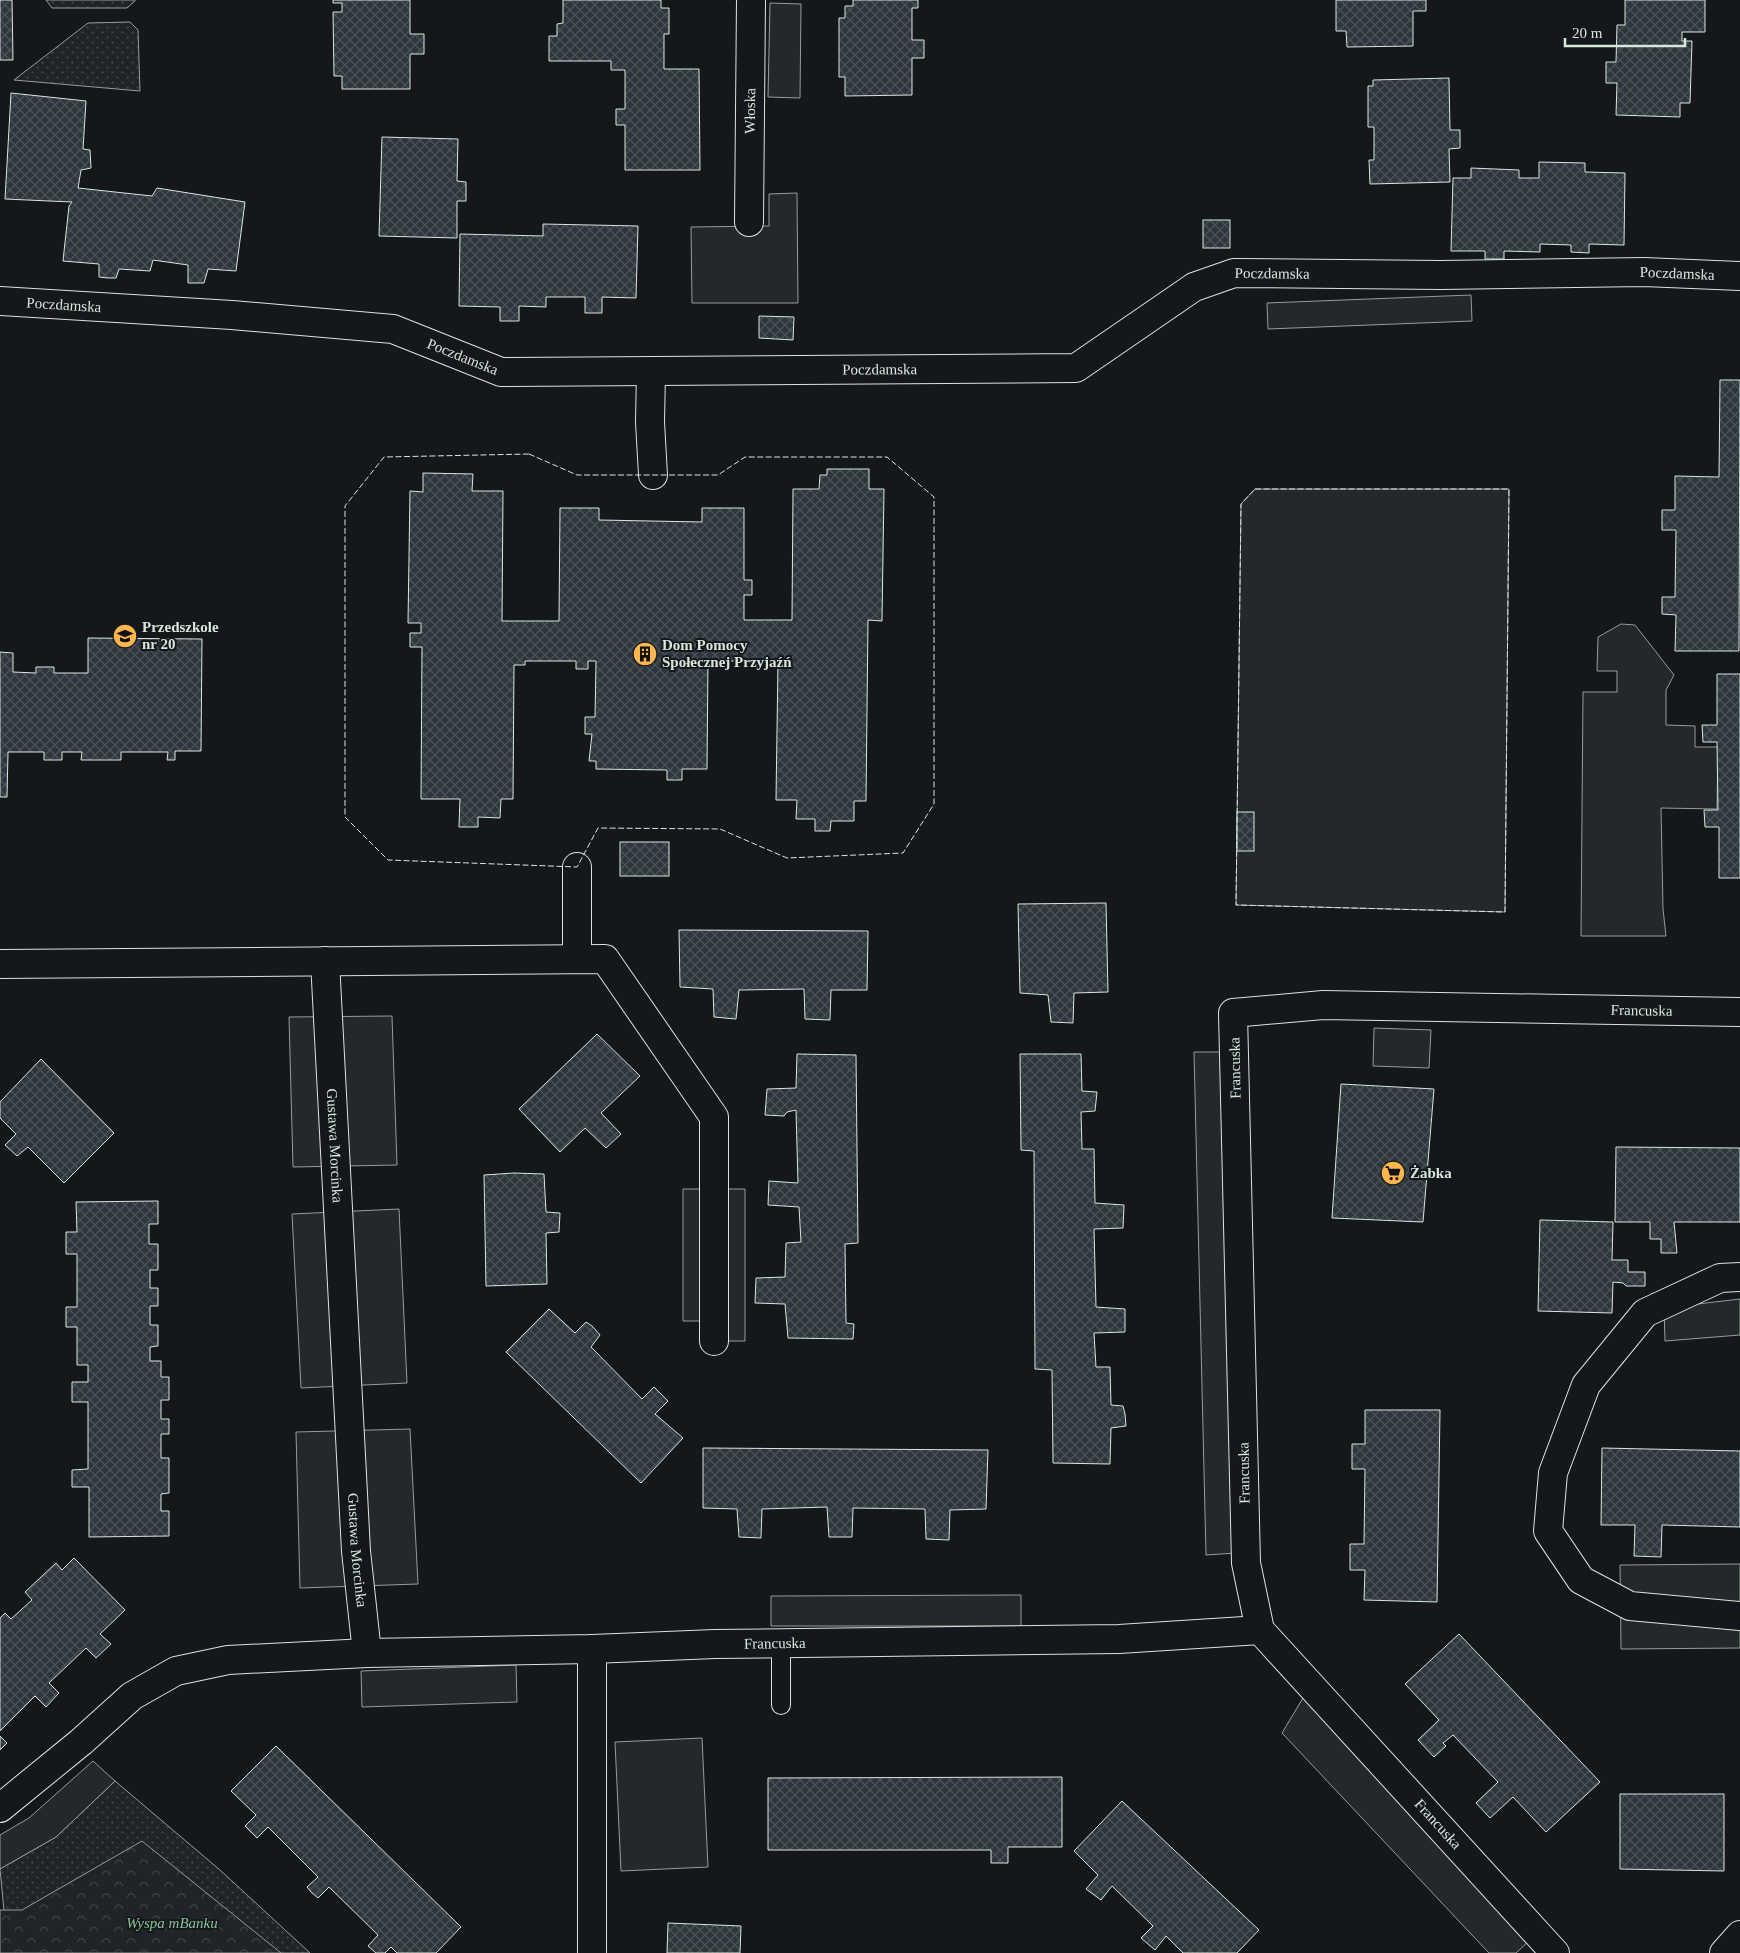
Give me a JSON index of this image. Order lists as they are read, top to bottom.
{
  "streets": {
    "street": [
      "Włoska",
      "Poczdamska",
      "Francuska",
      "Gustawa Morcinka"
    ]
  },
  "parks": ["Wyspa mBanku"],
  "places": {
    "school or university": ["Przedszkole nr 20"],
    "building": ["Dom Pomocy Społecznej Przyjaźń"],
    "supermarket": ["Żabka"]
  },
  "scale_bar": "20 m"
}
